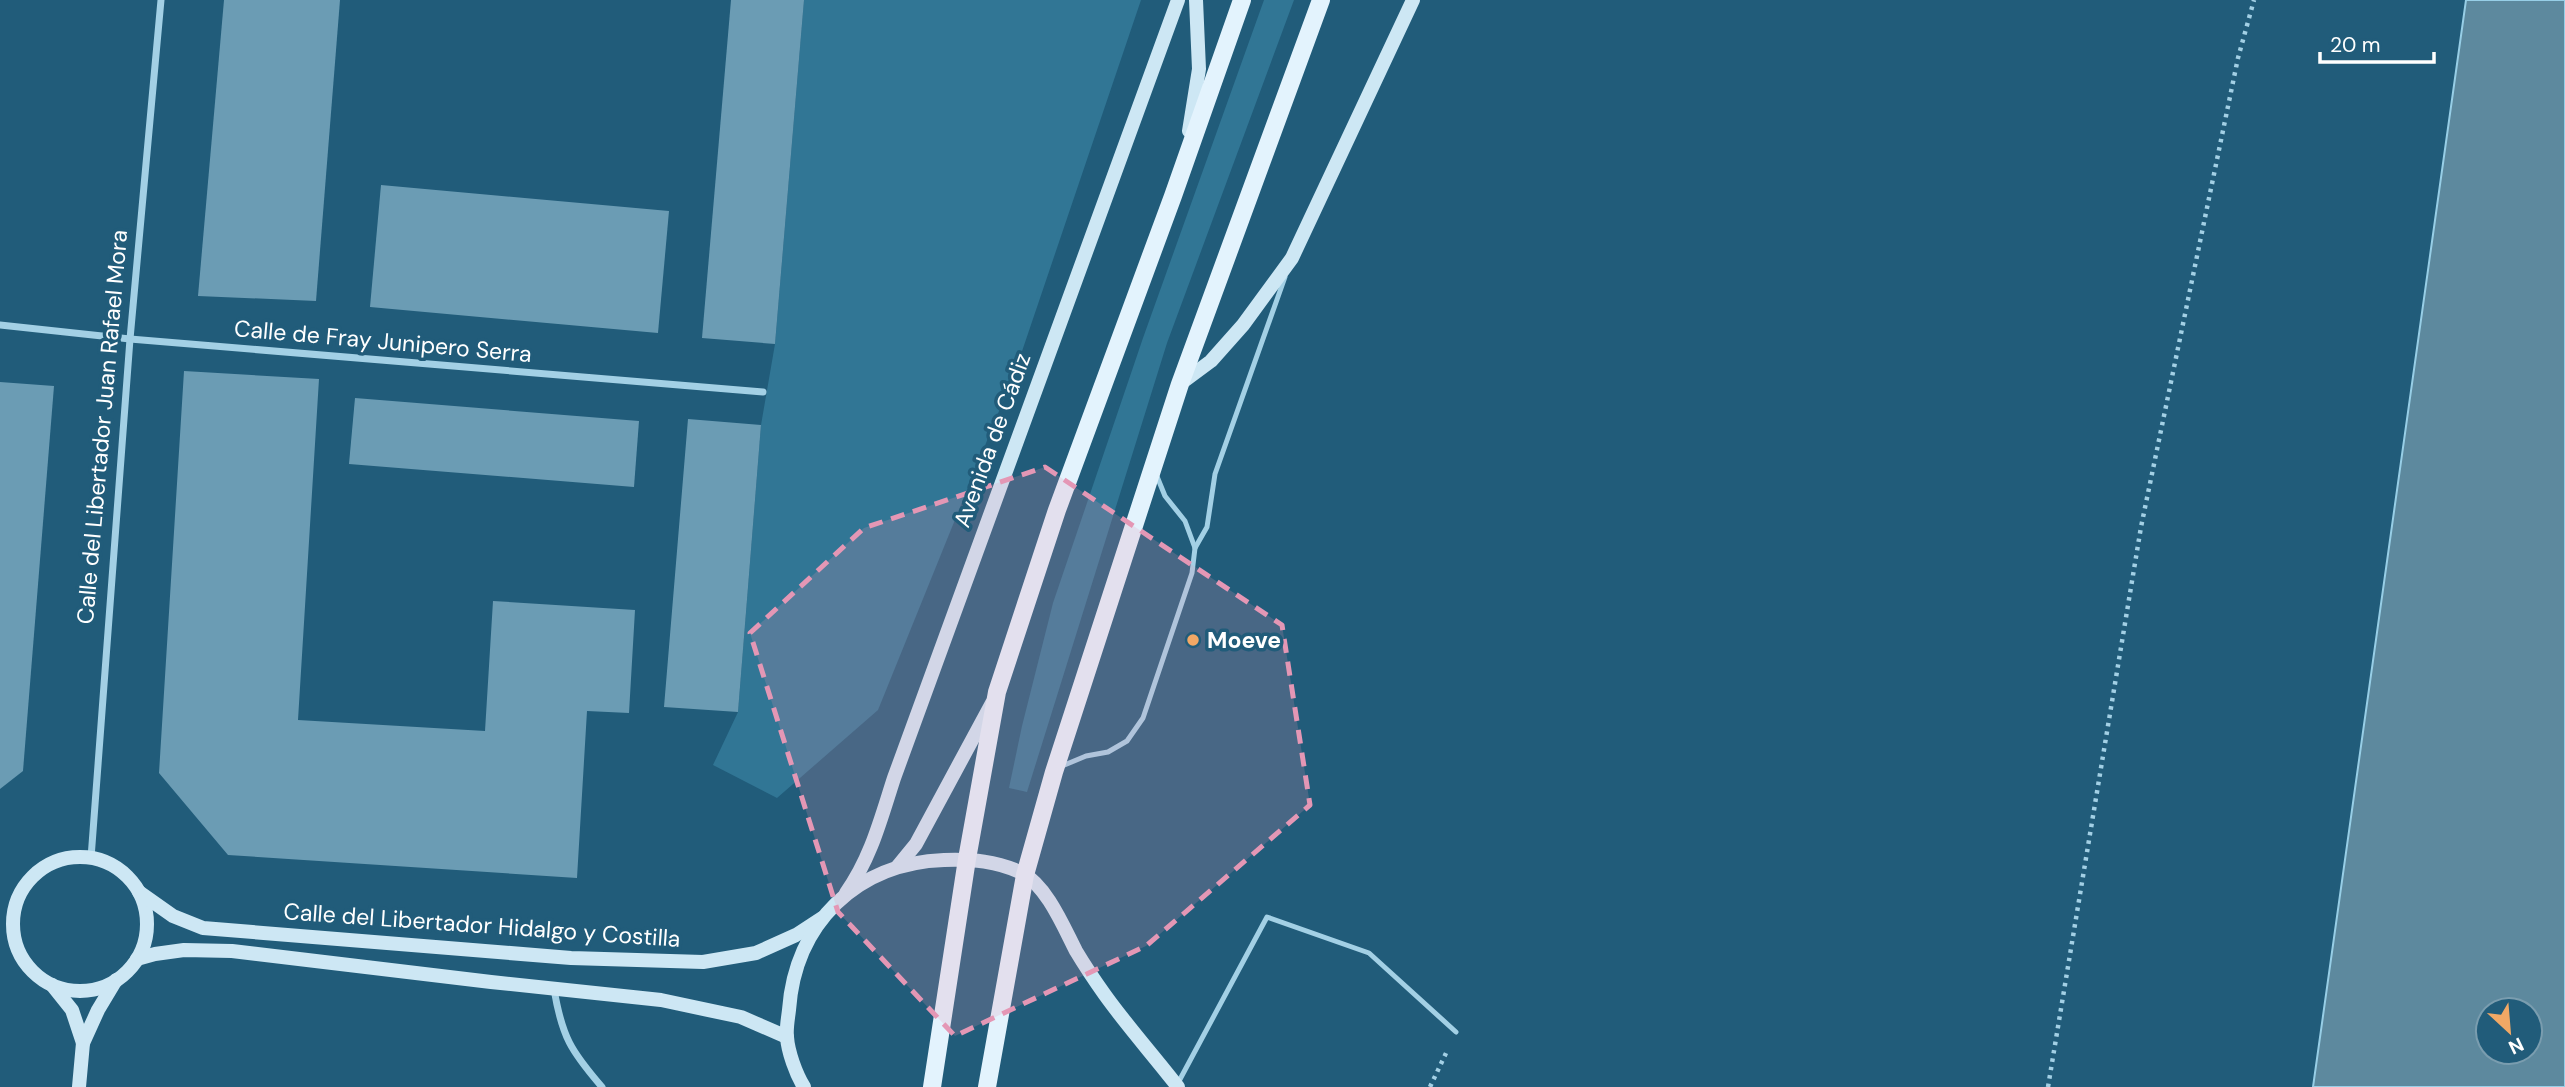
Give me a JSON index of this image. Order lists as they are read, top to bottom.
{
  "streets": {
    "street": [
      "Calle de Fray Junipero Serra",
      "Calle del Libertador Juan Rafael Mora",
      "Avenida de Cádiz",
      "Calle del Libertador Hidalgo y Costilla"
    ]
  },
  "crossings": [
    ["Calle de Fray Junipero Serra", "Calle del Libertador Juan Rafael Mora"],
    ["Calle del Libertador Juan Rafael Mora", "Calle del Libertador Hidalgo y Costilla"]
  ],
  "places": ["Moeve"],
  "scale_bar": "20 m",
  "north": "bottom right"
}
